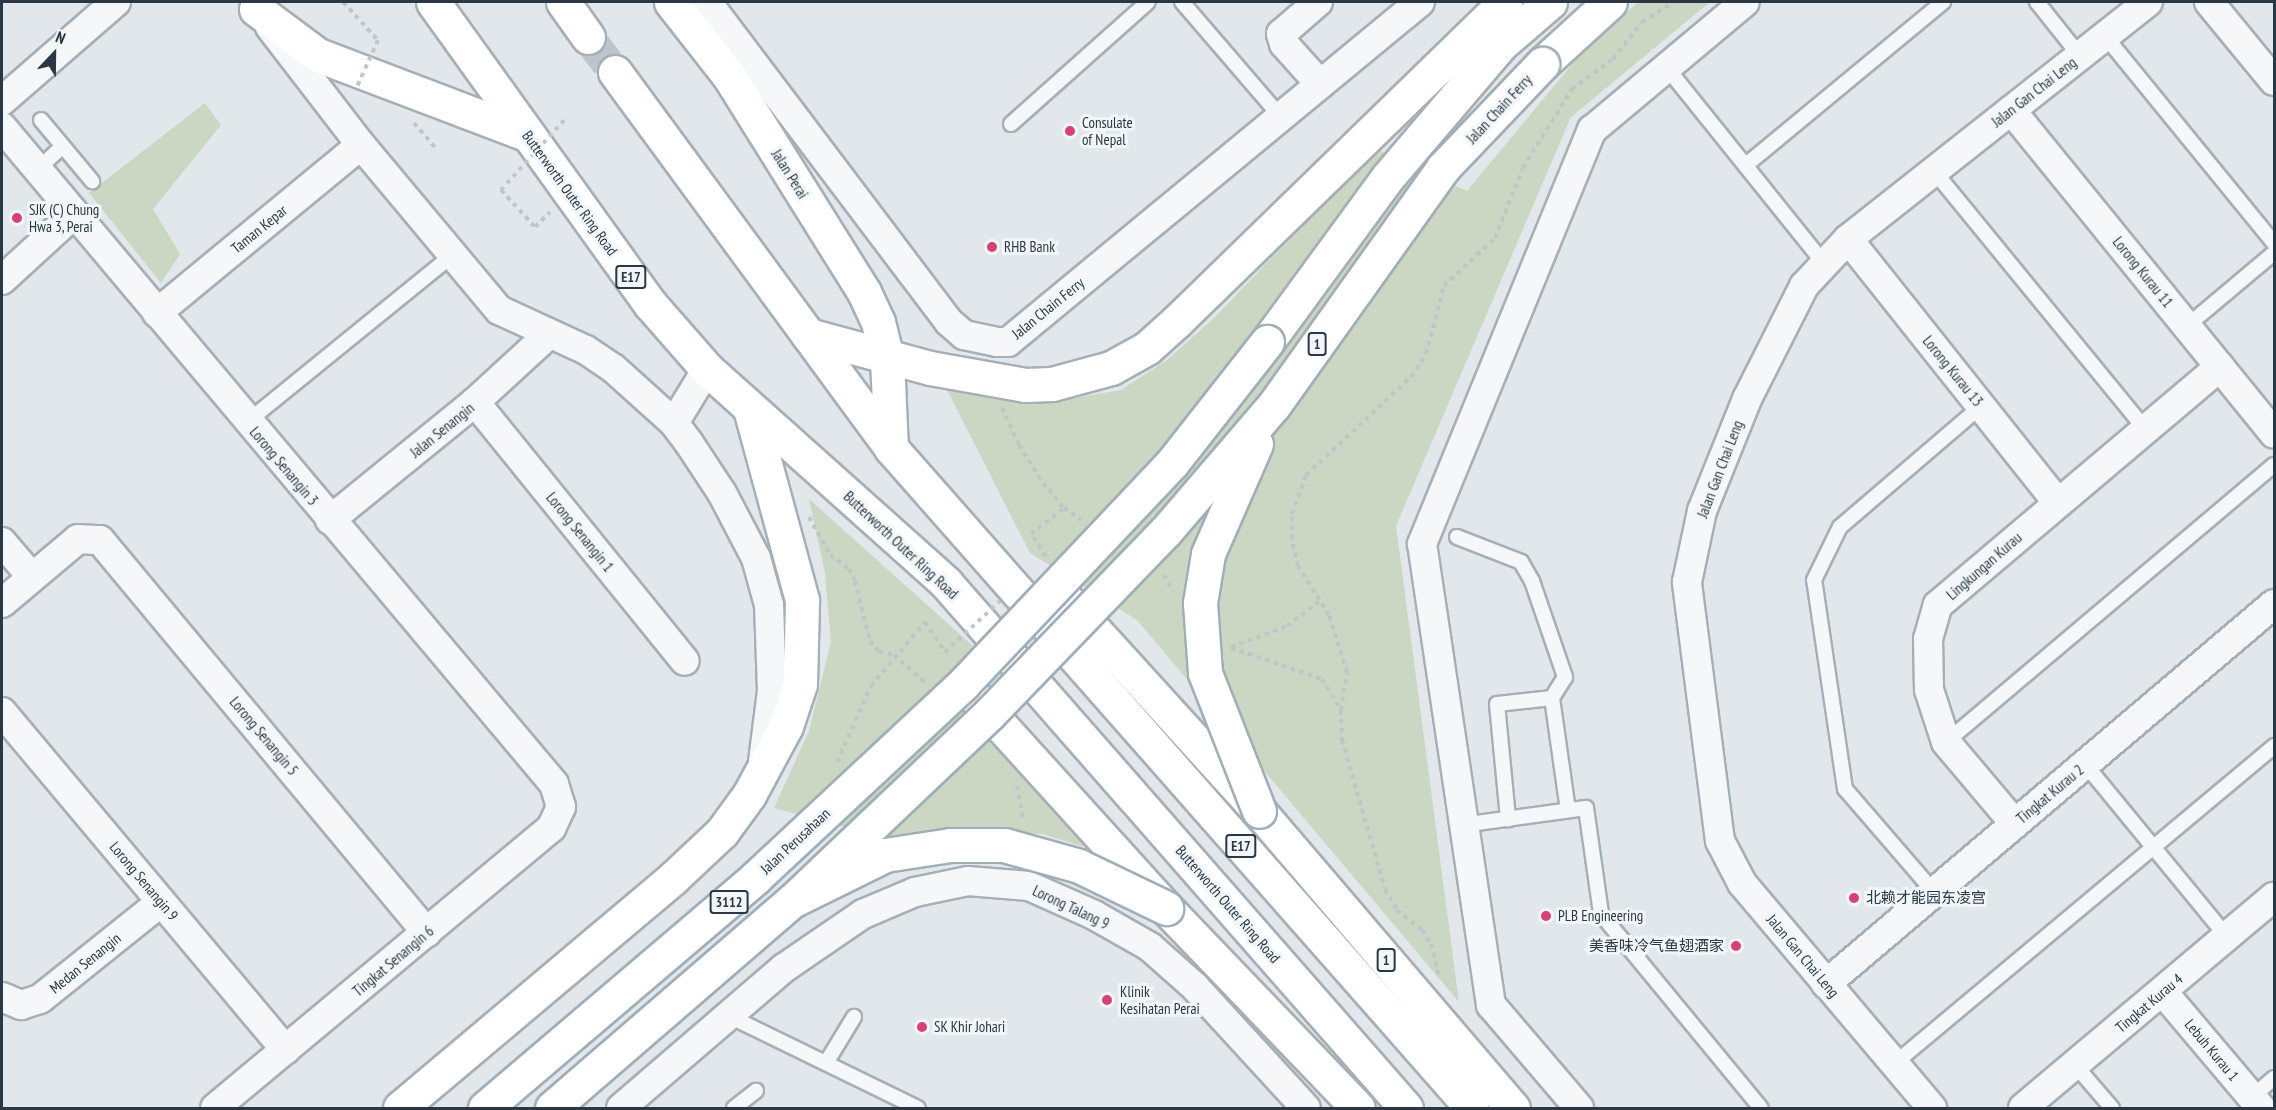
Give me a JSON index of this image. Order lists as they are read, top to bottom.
{
  "streets": {
    "main road": [
      "Jalan Chain Ferry",
      "Jalan Perai",
      "Butterworth Outer Ring Road",
      "E17",
      "1",
      "Jalan Perusahaan",
      "3112"
    ],
    "street": [
      "Jalan Gan Chai Leng",
      "Taman Kepar",
      "Lorong Kurau 11",
      "Lorong Kurau 13",
      "Jalan Senangin",
      "Lorong Senangin 3",
      "Lorong Senangin 1",
      "Lingkungan Kurau",
      "Lorong Senangin 5",
      "Tingkat Kurau 2",
      "Lorong Senangin 9",
      "Lorong Talang 9",
      "Tingkat Senangin 6",
      "Medan Senangin",
      "Tingkat Kurau 4",
      "Lebuh Kurau 1"
    ]
  },
  "crossings": [
    ["Jalan Gan Chai Leng", "Lorong Kurau 11"],
    ["Jalan Gan Chai Leng", "Lorong Kurau 13"],
    ["Jalan Gan Chai Leng", "Tingkat Kurau 2"],
    ["Jalan Chain Ferry", "1"],
    ["Jalan Perai", "E17"],
    ["Taman Kepar", "Lorong Senangin 3"],
    ["Lorong Kurau 11", "Lingkungan Kurau"],
    ["1", "Jalan Perusahaan"],
    ["1", "3112"],
    ["Lorong Kurau 13", "Lingkungan Kurau"],
    ["Jalan Senangin", "Lorong Senangin 3"],
    ["Jalan Senangin", "Lorong Senangin 1"],
    ["Lorong Senangin 3", "Tingkat Senangin 6"],
    ["Lingkungan Kurau", "Tingkat Kurau 2"],
    ["Lorong Senangin 5", "Tingkat Senangin 6"],
    ["Lorong Senangin 9", "Tingkat Senangin 6"],
    ["Lorong Senangin 9", "Medan Senangin"],
    ["Tingkat Kurau 4", "Lebuh Kurau 1"]
  ],
  "places": [
    "Consulate of Nepal",
    "SJK (C) Chung Hwa 3, Perai",
    "RHB Bank",
    "北赖才能园东凌宫",
    "PLB Engineering",
    "美香味冷气鱼翅酒家",
    "Klinik Kesihatan Perai",
    "SK Khir Johari"
  ],
  "north": "top"
}
